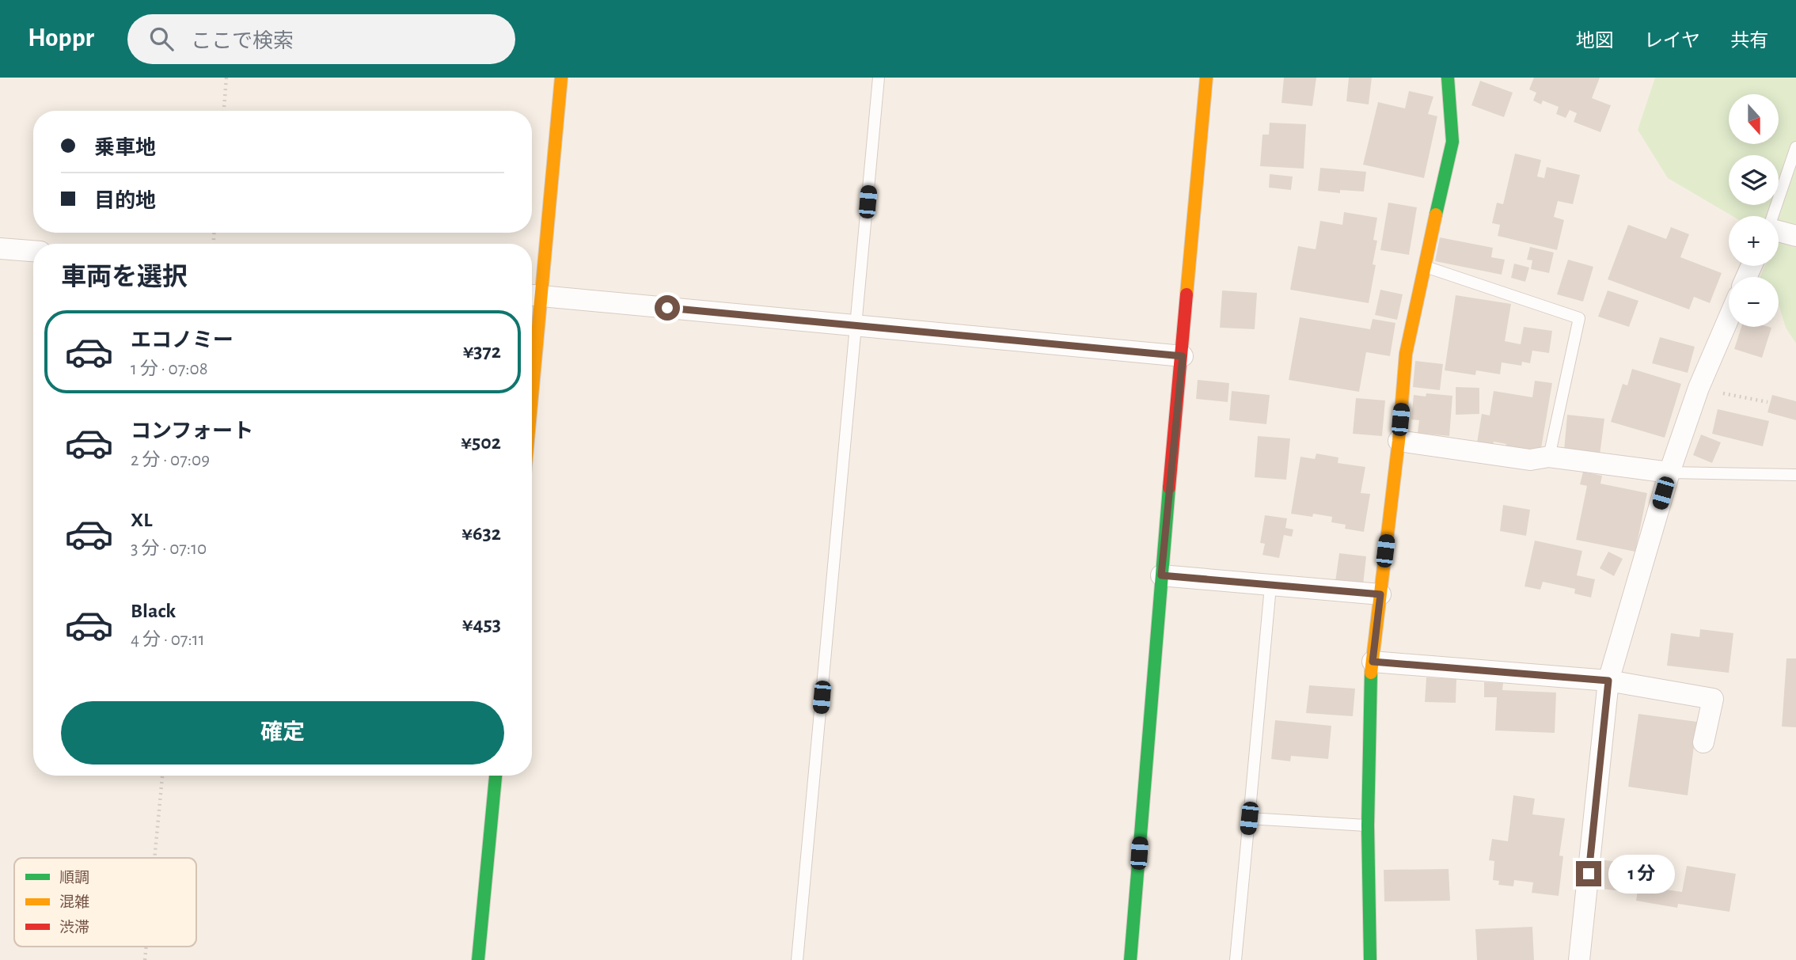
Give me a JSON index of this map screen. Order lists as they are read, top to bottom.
{
  "legend": ["順調", "混雑", "渋滞"],
  "north": "bottom",
  "page": {
    "header": "Hoppr",
    "search": "ここで検索",
    "nav": ["地図", "レイヤ", "共有"],
    "map_buttons": ["+", "−"],
    "banner": ["乗車地", "目的地"],
    "heading": "車両を選択",
    "list": [
      {
        "name": "エコノミー",
        "note": "1 分 · 07:08",
        "value": "¥372"
      },
      {
        "name": "コンフォート",
        "note": "2 分 · 07:09",
        "value": "¥502"
      },
      {
        "name": "XL",
        "note": "3 分 · 07:10",
        "value": "¥632"
      },
      {
        "name": "Black",
        "note": "4 分 · 07:11",
        "value": "¥453"
      }
    ],
    "buttons": "確定",
    "bubble": "1 分"
  }
}
